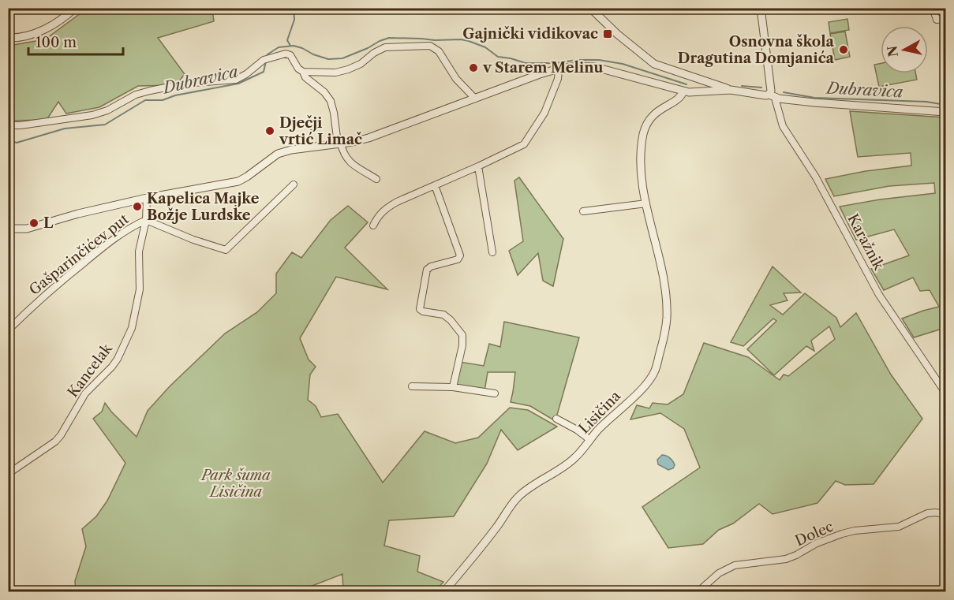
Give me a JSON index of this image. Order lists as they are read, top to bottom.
{
  "streets": {
    "street": [
      "Karažnik",
      "Gašparinčićev put",
      "Kancelak",
      "Lisičina",
      "Dolec"
    ]
  },
  "crossings": [
    ["Gašparinčićev put", "Kancelak"]
  ],
  "water": ["Dubravica"],
  "parks": ["Park šuma Lisičina"],
  "places": {
    "transit": ["Gajnički vidikovac"],
    "other": [
      "Osnovna škola Dragutina Domjanića",
      "v Starem Melinu",
      "Dječji vrtić Limač",
      "Kapelica Majke Božje Lurdske",
      "L"
    ]
  },
  "scale_bar": "100 m",
  "north": "left"
}
